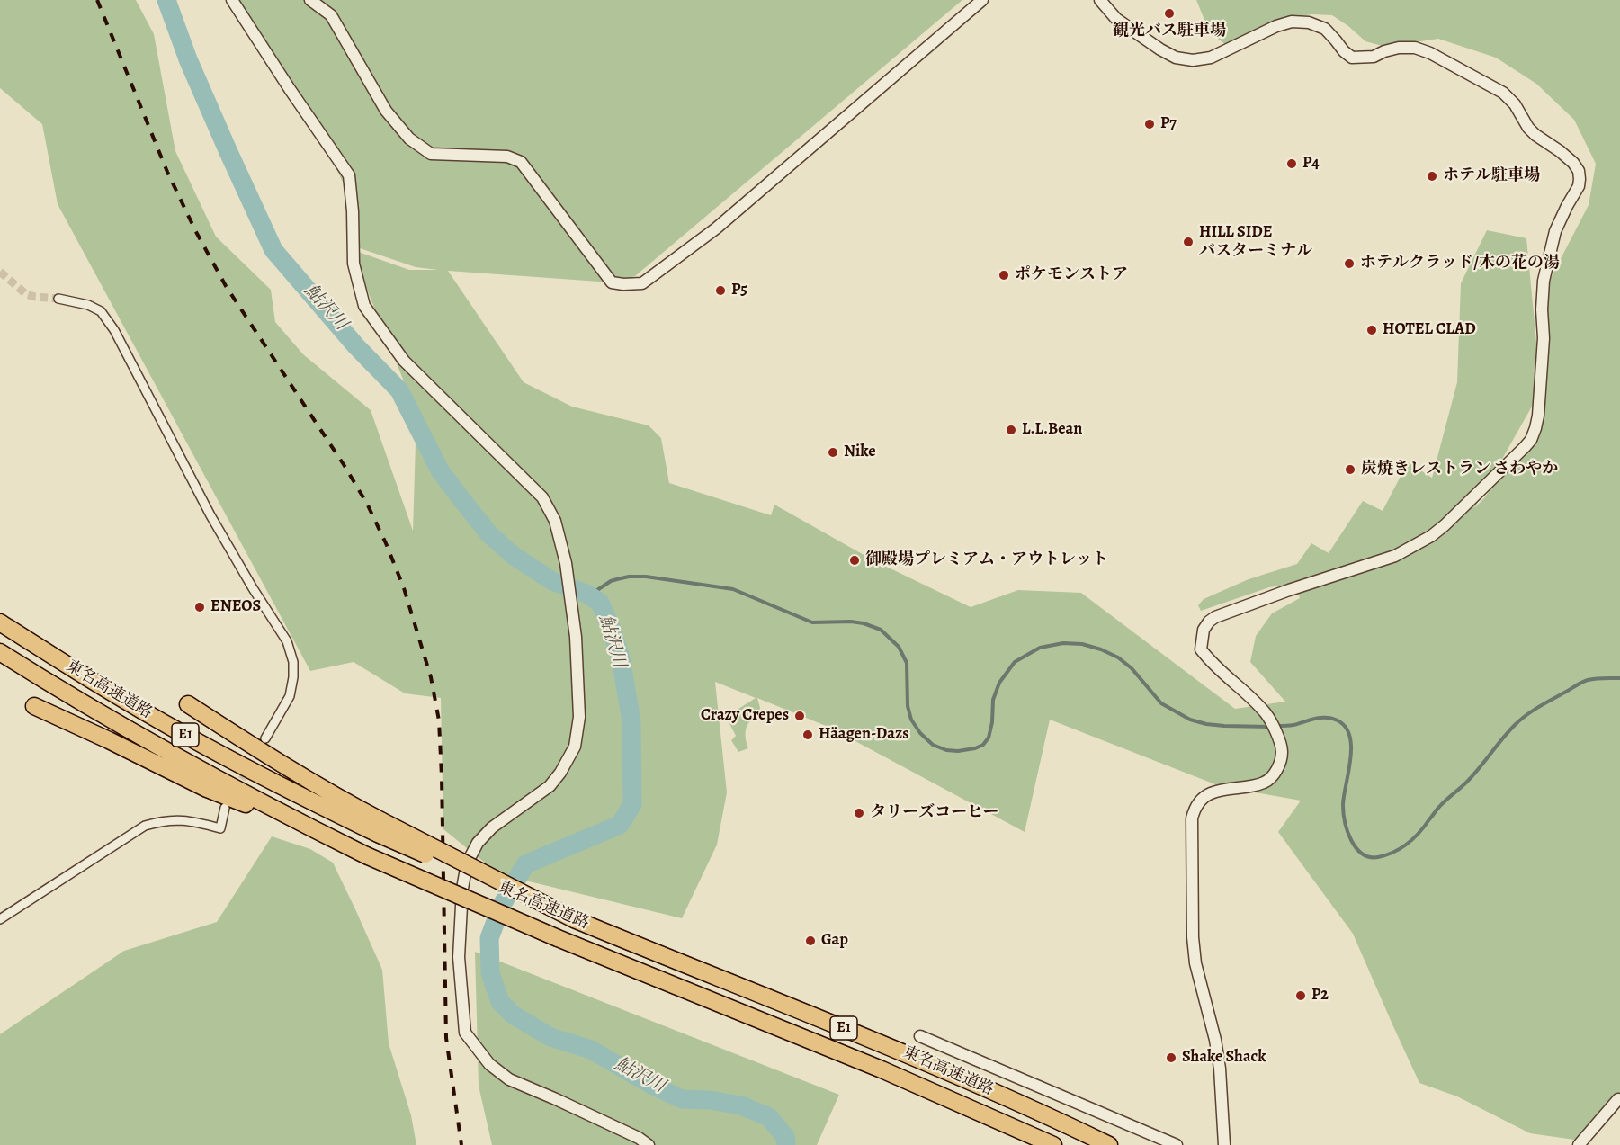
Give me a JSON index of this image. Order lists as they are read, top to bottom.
{
  "streets": {
    "highway": ["東名高速道路", "E1"]
  },
  "water": ["鮎沢川"],
  "places": [
    "観光バス駐車場",
    "P7",
    "P4",
    "ホテル駐車場",
    "HILL SIDE バスターミナル",
    "ホテルクラッド/木の花の湯",
    "ポケモンストア",
    "P5",
    "HOTEL CLAD",
    "L.L.Bean",
    "Nike",
    "炭焼きレストラン さわやか",
    "御殿場プレミアム・アウトレット",
    "ENEOS",
    "Crazy Crepes",
    "Häagen-Dazs",
    "タリーズコーヒー",
    "Gap",
    "P2",
    "Shake Shack"
  ]
}
